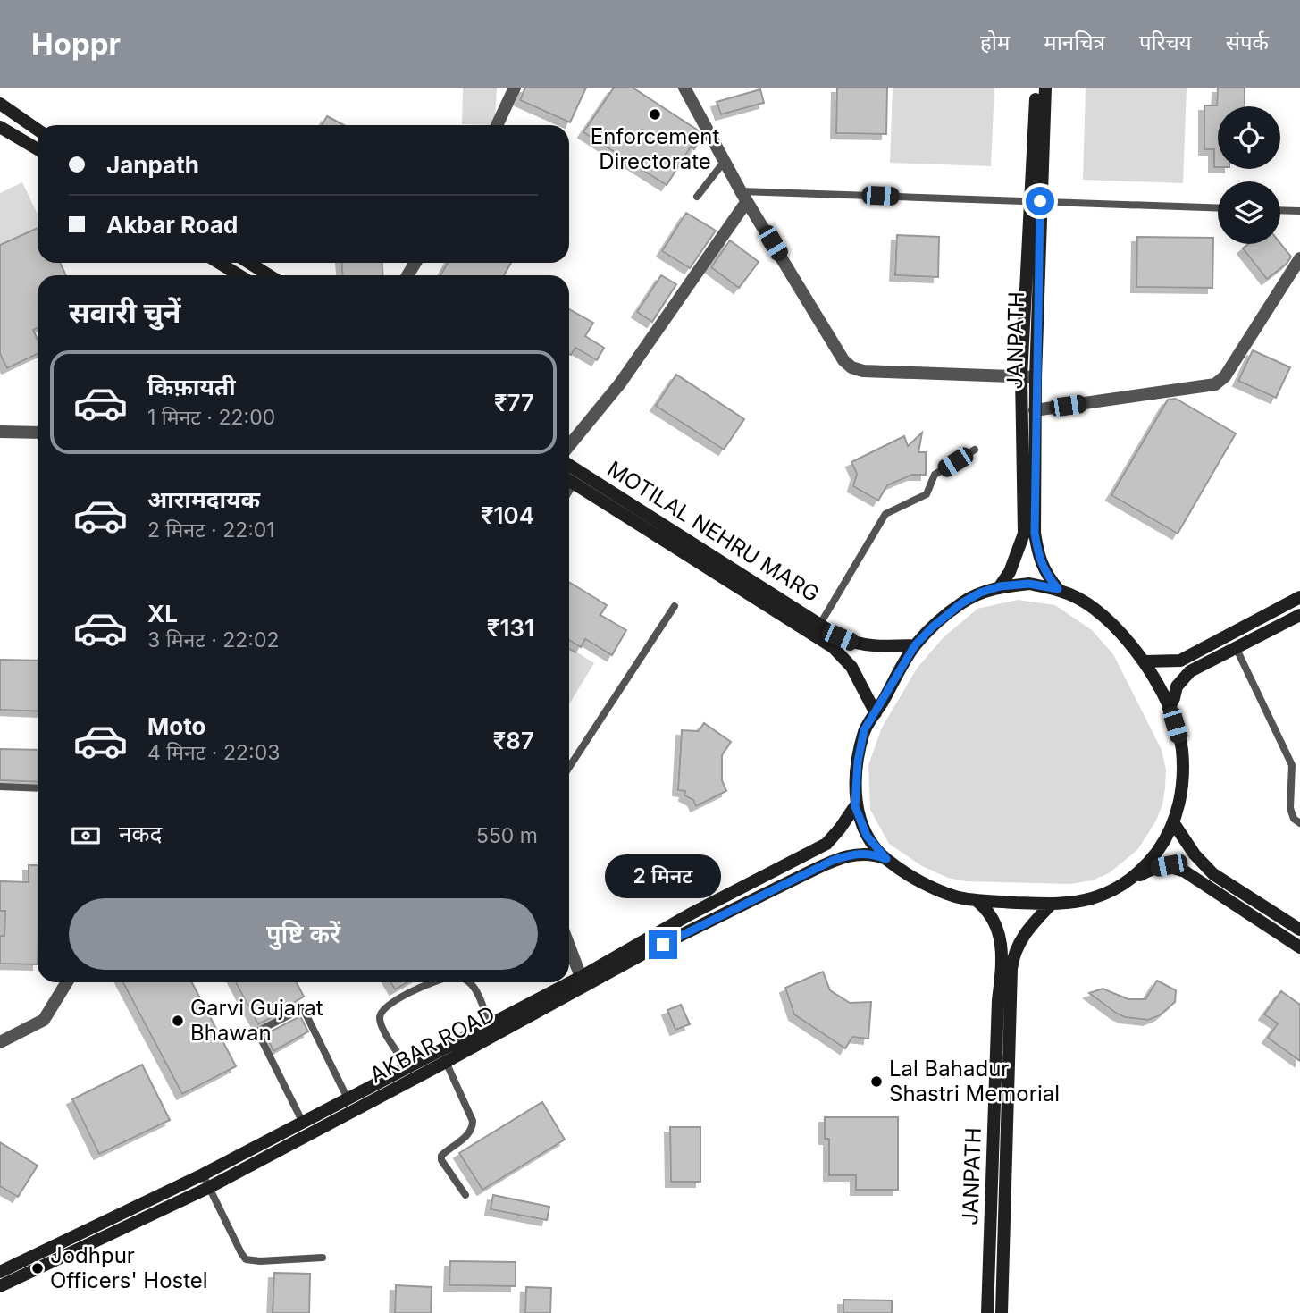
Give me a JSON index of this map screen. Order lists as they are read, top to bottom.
{
  "streets": {
    "main road": ["JANPATH", "MOTILAL NEHRU MARG", "AKBAR ROAD"]
  },
  "places": [
    "Enforcement Directorate",
    "Garvi Gujarat Bhawan",
    "Lal Bahadur Shastri Memorial",
    "Jodhpur Officers' Hostel"
  ],
  "page": {
    "header": "Hoppr",
    "nav": [
      "होम",
      "मानचित्र",
      "परिचय",
      "संपर्क"
    ],
    "banner": ["Janpath", "Akbar Road"],
    "heading": "सवारी चुनें",
    "list": [
      {
        "name": "किफ़ायती",
        "note": "1 मिनट · 22:00",
        "value": "₹77"
      },
      {
        "name": "आरामदायक",
        "note": "2 मिनट · 22:01",
        "value": "₹104"
      },
      {
        "name": "XL",
        "note": "3 मिनट · 22:02",
        "value": "₹131"
      },
      {
        "name": "Moto",
        "note": "4 मिनट · 22:03",
        "value": "₹87"
      }
    ],
    "pay": ["नकद", "550 m"],
    "bubble": "2 मिनट",
    "buttons": "पुष्टि करें"
  }
}
